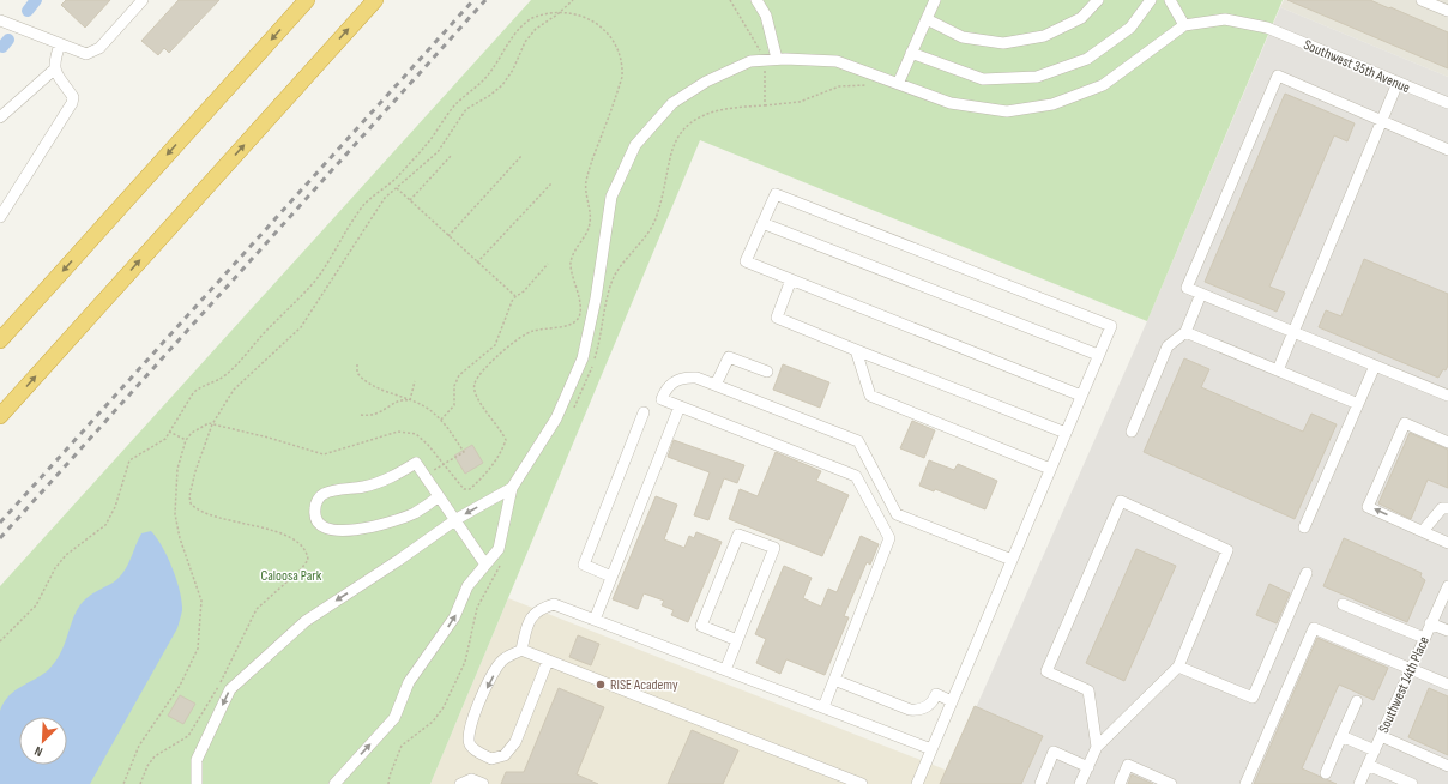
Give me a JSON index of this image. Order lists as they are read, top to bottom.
{
  "streets": {
    "street": ["Southwest 35th Avenue", "Southwest 14th Place"]
  },
  "parks": ["Caloosa Park"],
  "places": ["RISE Academy"],
  "north": "bottom left"
}
